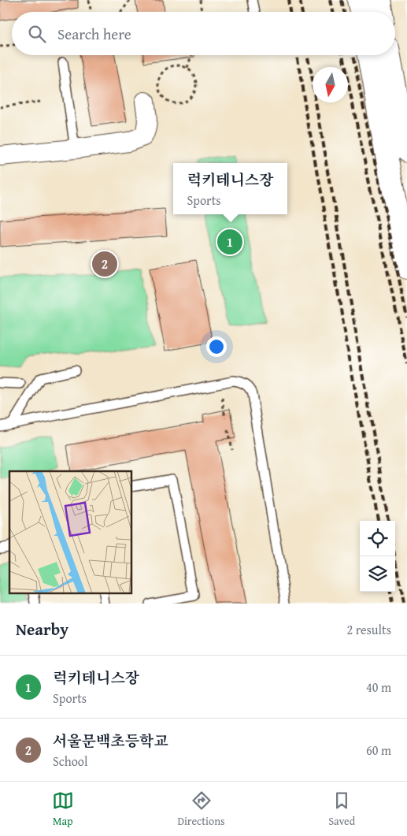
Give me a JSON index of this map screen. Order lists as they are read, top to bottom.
{
  "north": "bottom",
  "page": {
    "search": "Search here",
    "popup": ["럭키테니스장", "Sports"],
    "pins": ["1", "2"],
    "heading": ["Nearby", "2 results"],
    "list": [
      {
        "mark": "1",
        "name": "럭키테니스장",
        "note": "Sports",
        "value": "40 m"
      },
      {
        "mark": "2",
        "name": "서울문백초등학교",
        "note": "School",
        "value": "60 m"
      }
    ],
    "nav": ["Map", "Directions", "Saved"]
  }
}
